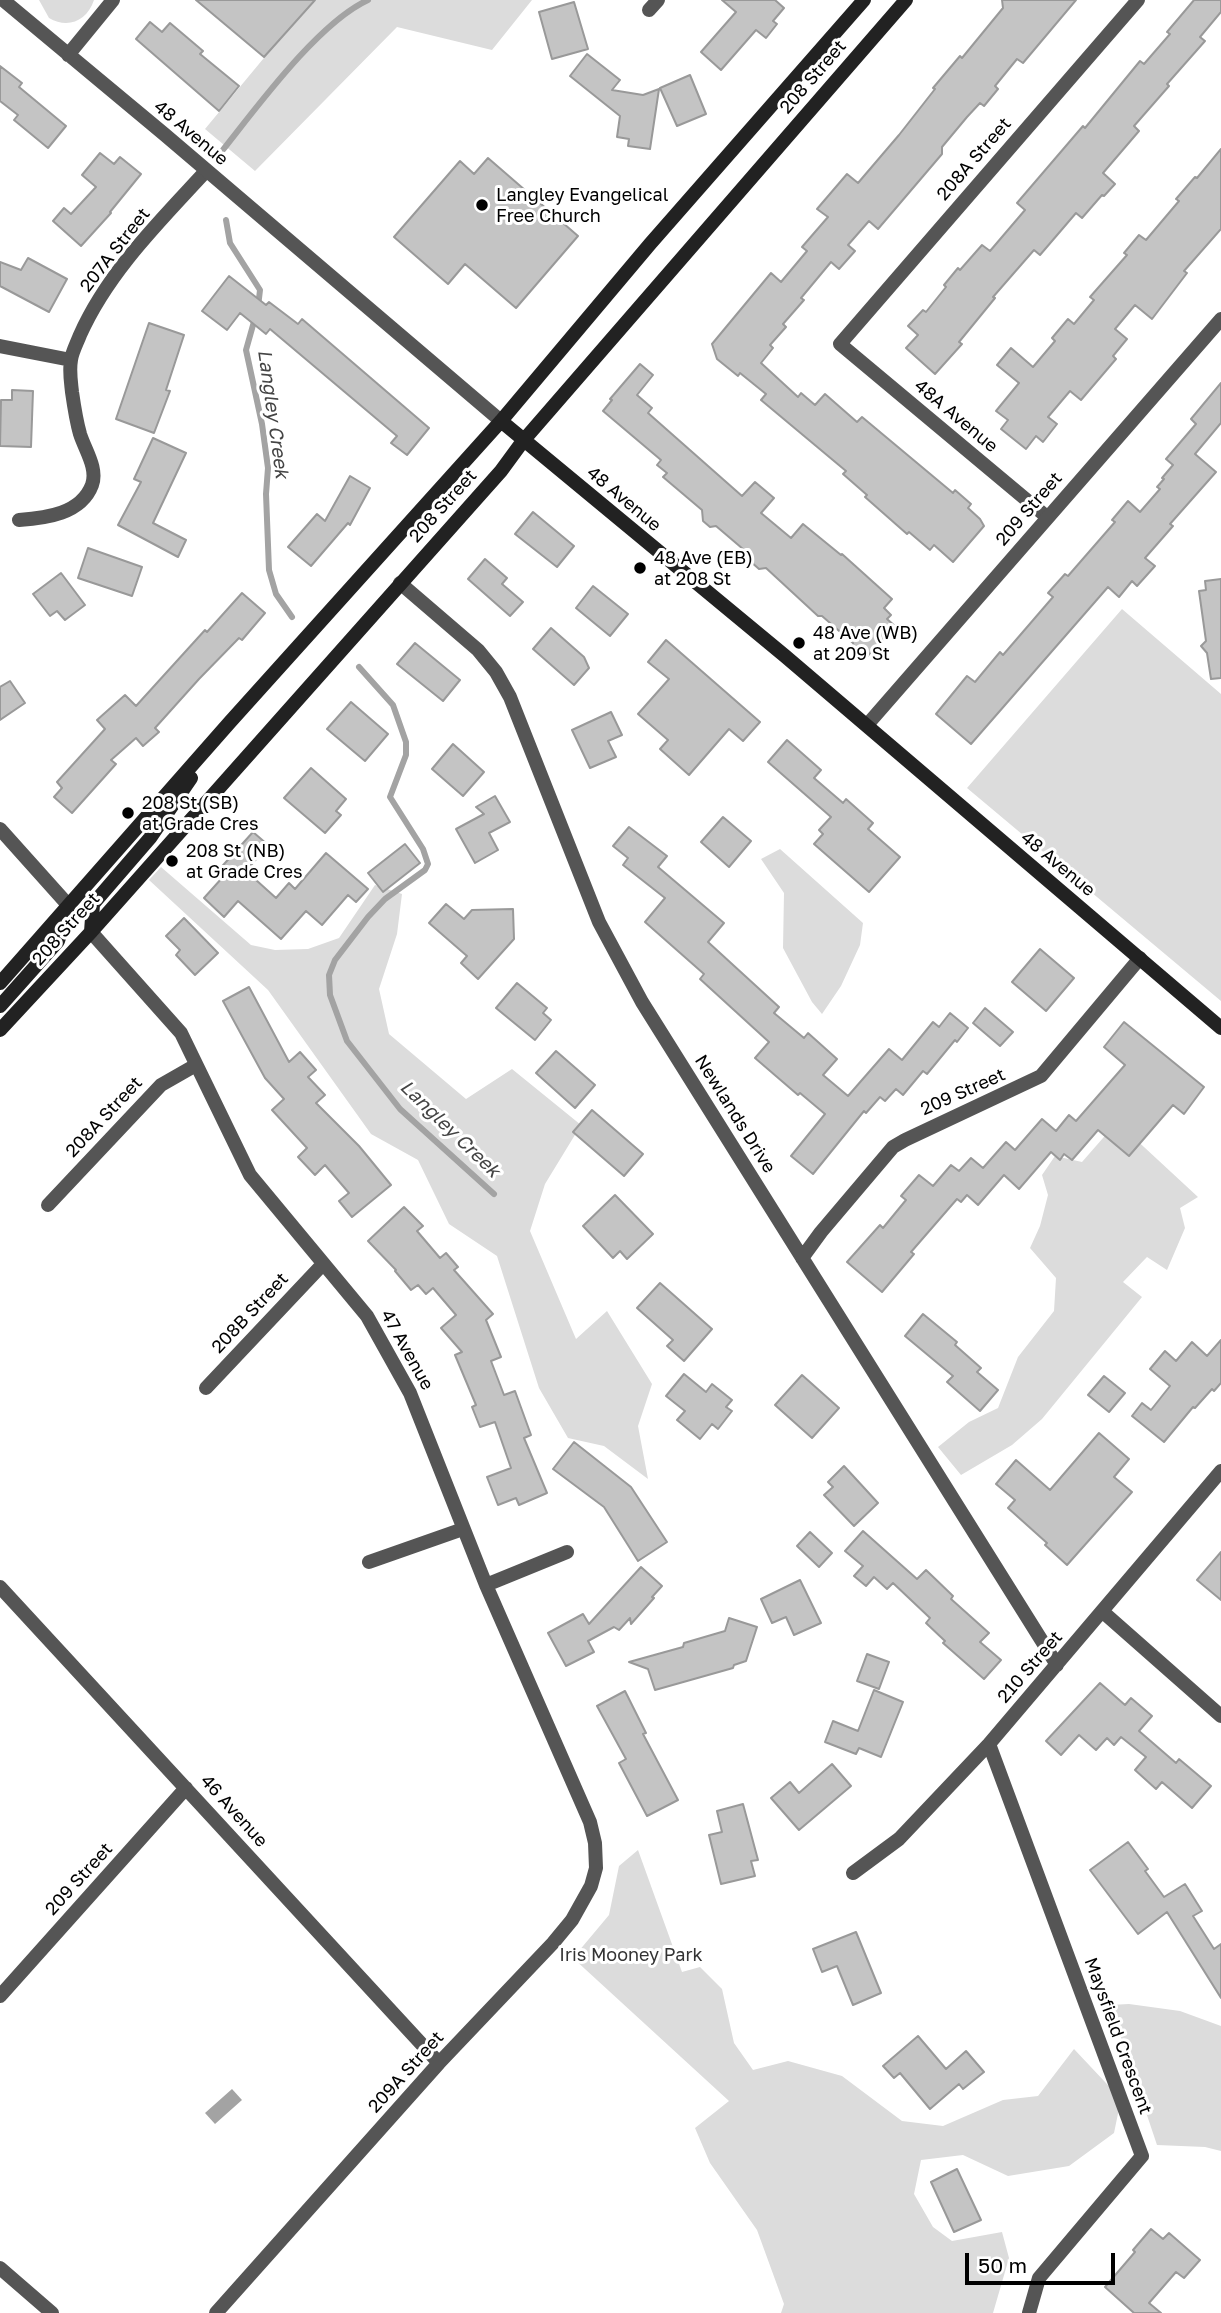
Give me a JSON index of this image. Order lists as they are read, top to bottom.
{
  "streets": {
    "main road": ["208 Street", "48 Avenue"],
    "street": [
      "208A Street",
      "207A Street",
      "48A Avenue",
      "209 Street",
      "Newlands Drive",
      "208B Street",
      "47 Avenue",
      "210 Street",
      "46 Avenue",
      "Maysfield Crescent",
      "209A Street"
    ]
  },
  "crossings": [
    ["208 Street", "48 Avenue"],
    ["208 Street", "Newlands Drive"],
    ["208 Street", "47 Avenue"],
    ["48 Avenue", "207A Street"],
    ["48 Avenue", "209 Street"],
    ["208A Street", "48A Avenue"],
    ["208A Street", "47 Avenue"],
    ["48A Avenue", "209 Street"],
    ["209 Street", "Newlands Drive"],
    ["209 Street", "46 Avenue"],
    ["Newlands Drive", "210 Street"],
    ["208B Street", "47 Avenue"],
    ["47 Avenue", "209A Street"],
    ["210 Street", "Maysfield Crescent"],
    ["46 Avenue", "209A Street"]
  ],
  "water": ["Langley Creek"],
  "parks": ["Iris Mooney Park"],
  "places": [
    "Langley Evangelical Free Church",
    "48 Ave (EB) at 208 St",
    "48 Ave (WB) at 209 St",
    "208 St (SB) at Grade Cres",
    "208 St (NB) at Grade Cres"
  ],
  "scale_bar": "50 m"
}
